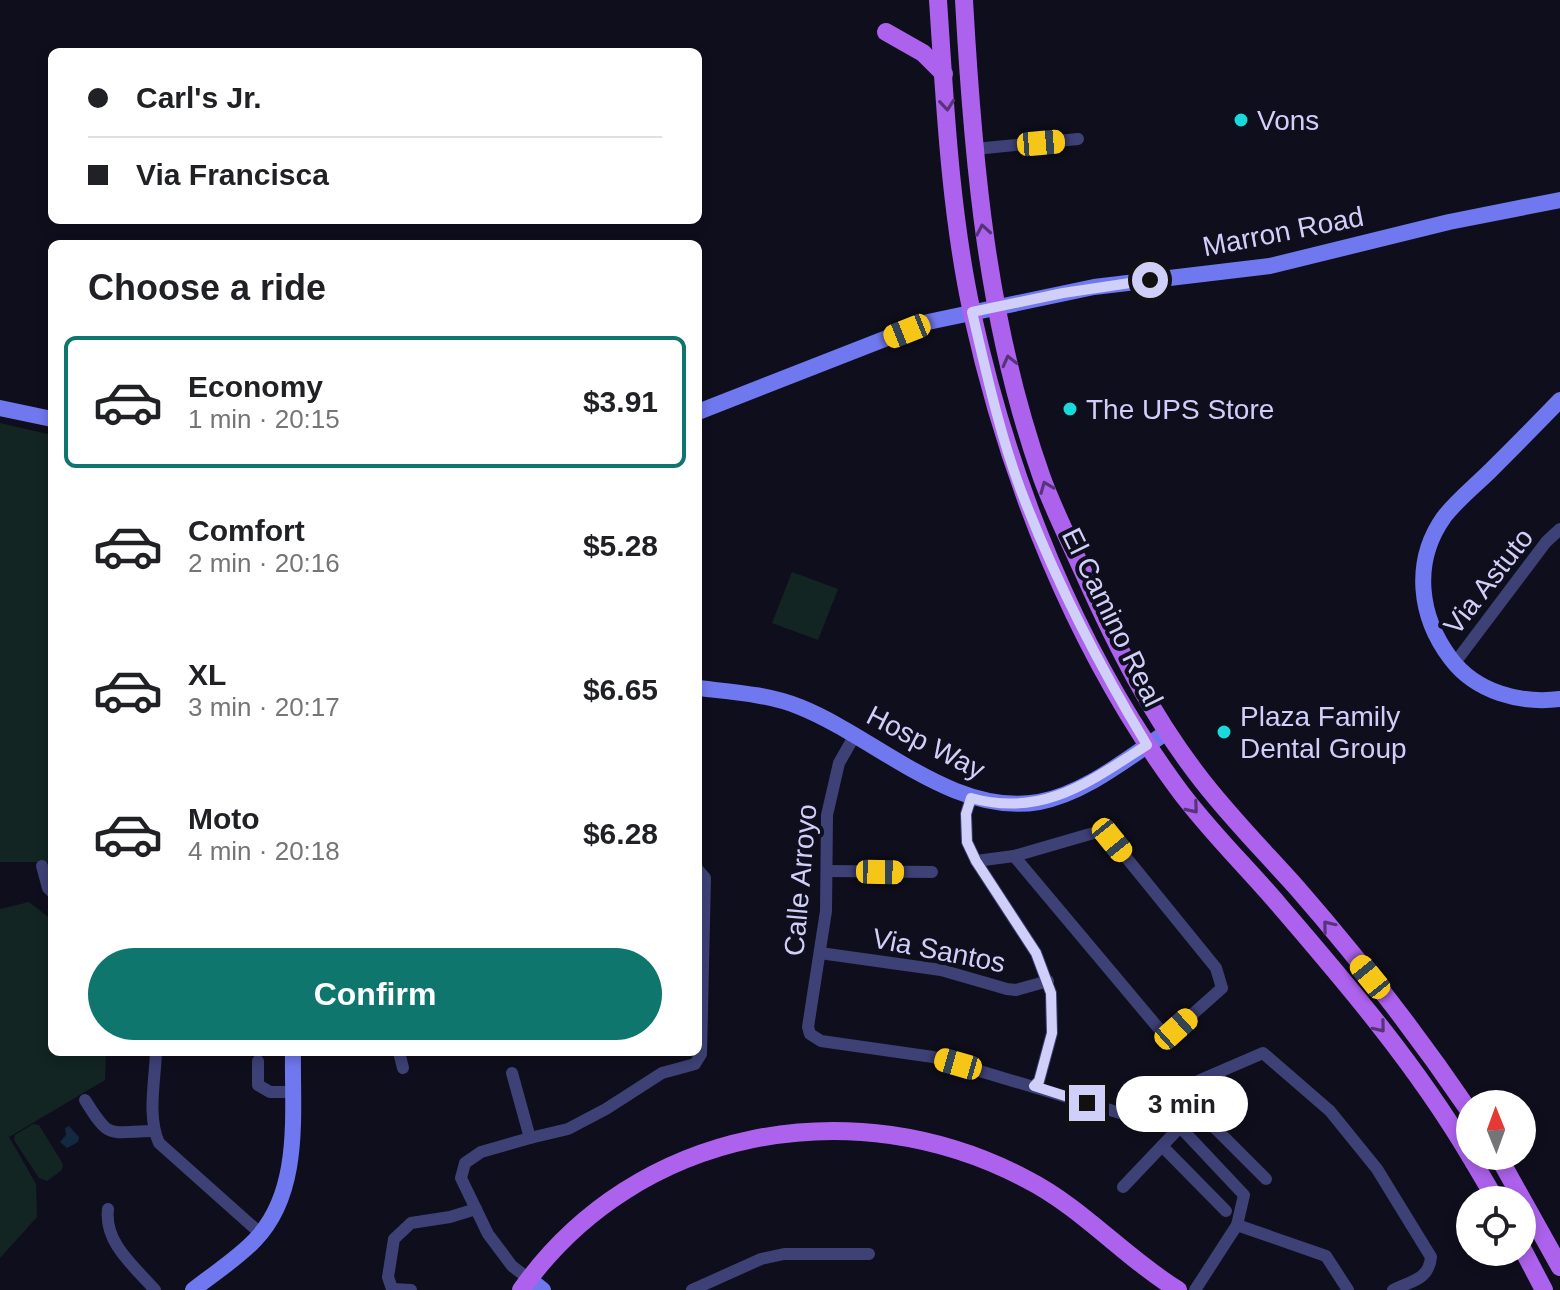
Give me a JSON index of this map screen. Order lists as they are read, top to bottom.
{
  "streets": {
    "main road": ["El Camino Real"],
    "street": [
      "Marron Road",
      "Via Astuto",
      "Hosp Way",
      "Calle Arroyo",
      "Via Santos"
    ]
  },
  "crossings": [
    ["Marron Road", "El Camino Real"],
    ["El Camino Real", "Hosp Way"],
    ["Hosp Way", "Calle Arroyo"],
    ["Calle Arroyo", "Via Santos"]
  ],
  "places": ["Vons", "The UPS Store", "Plaza Family Dental Group"],
  "north": "top",
  "page": {
    "banner": ["Carl's Jr.", "Via Francisca"],
    "heading": "Choose a ride",
    "list": [
      {
        "name": "Economy",
        "note": "1 min · 20:15",
        "value": "$3.91"
      },
      {
        "name": "Comfort",
        "note": "2 min · 20:16",
        "value": "$5.28"
      },
      {
        "name": "XL",
        "note": "3 min · 20:17",
        "value": "$6.65"
      },
      {
        "name": "Moto",
        "note": "4 min · 20:18",
        "value": "$6.28"
      }
    ],
    "buttons": "Confirm",
    "bubble": "3 min"
  }
}
